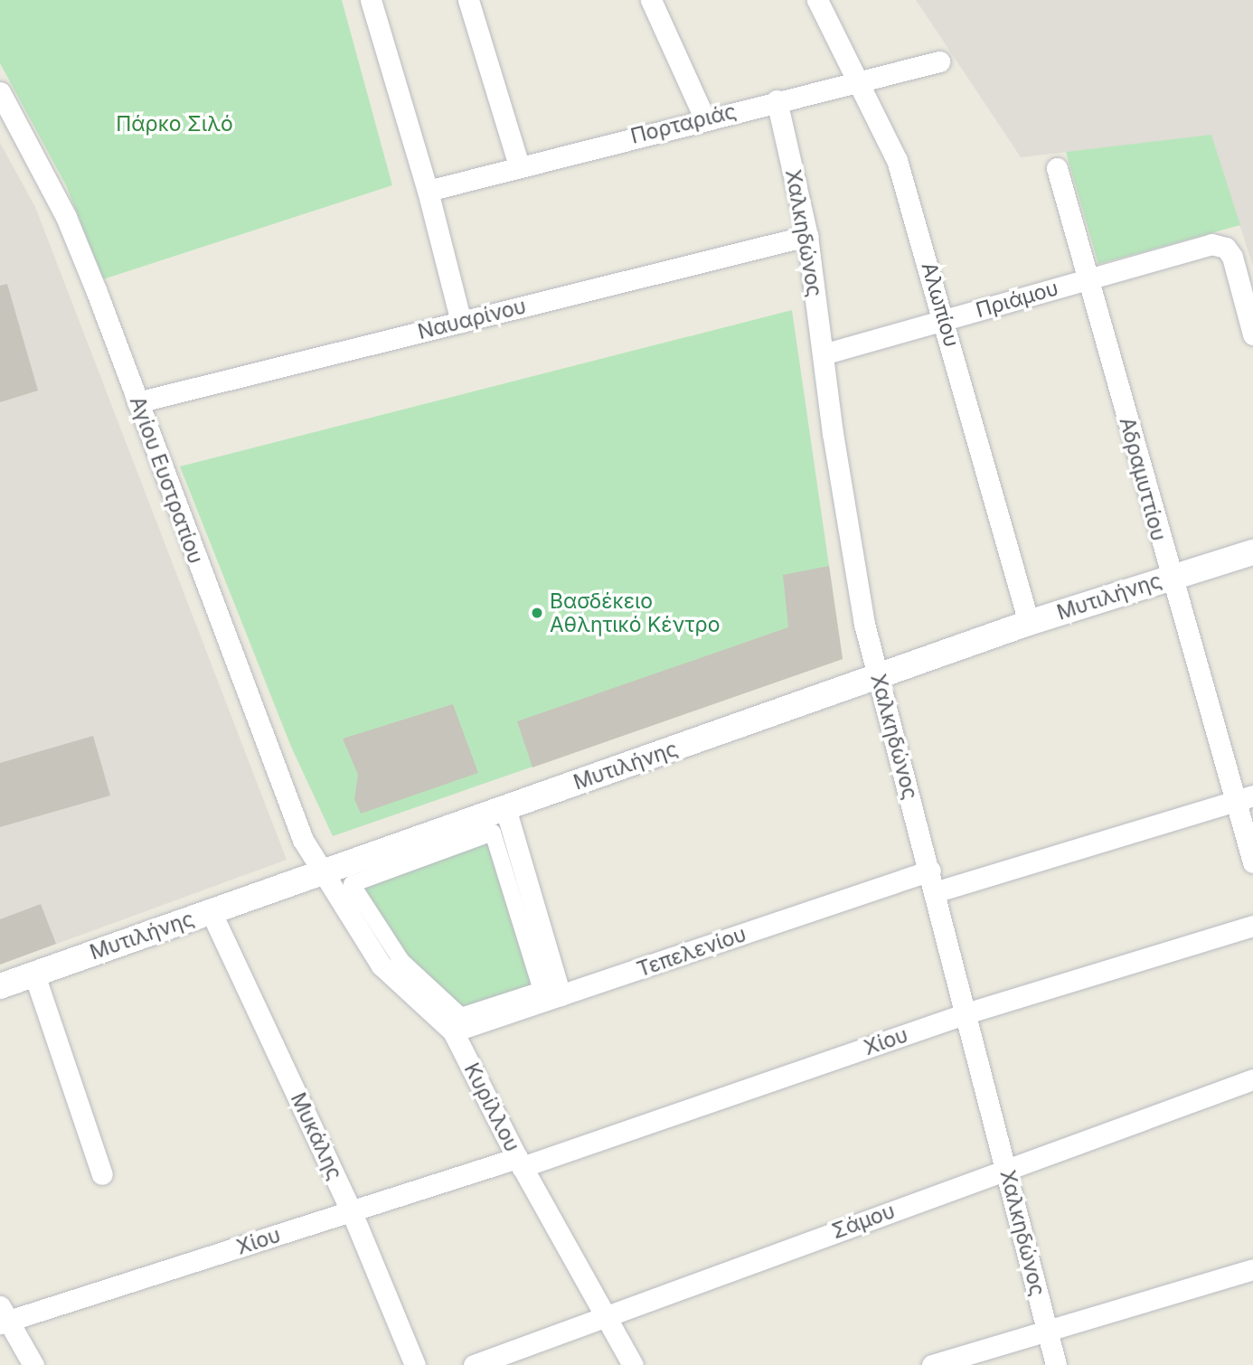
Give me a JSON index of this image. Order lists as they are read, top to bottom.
{
  "streets": {
    "street": [
      "Πορταριάς",
      "Χαλκηδώνος",
      "Πριάμου",
      "Αλωπίου",
      "Ναυαρίνου",
      "Αδραμυττίου",
      "Αγίου Ευστρατίου",
      "Μυτιλήνης",
      "Τεπελενίου",
      "Χίου",
      "Κυρίλλου",
      "Μυκάλης",
      "Σάμου"
    ]
  },
  "crossings": [
    ["Πορταριάς", "Χαλκηδώνος"],
    ["Πορταριάς", "Αλωπίου"],
    ["Χαλκηδώνος", "Πριάμου"],
    ["Χαλκηδώνος", "Ναυαρίνου"],
    ["Χαλκηδώνος", "Μυτιλήνης"],
    ["Χαλκηδώνος", "Τεπελενίου"],
    ["Χαλκηδώνος", "Χίου"],
    ["Χαλκηδώνος", "Σάμου"],
    ["Πριάμου", "Αλωπίου"],
    ["Πριάμου", "Αδραμυττίου"],
    ["Αλωπίου", "Μυτιλήνης"],
    ["Ναυαρίνου", "Αγίου Ευστρατίου"],
    ["Αδραμυττίου", "Μυτιλήνης"],
    ["Αγίου Ευστρατίου", "Μυτιλήνης"],
    ["Αγίου Ευστρατίου", "Κυρίλλου"],
    ["Μυτιλήνης", "Κυρίλλου"],
    ["Μυτιλήνης", "Μυκάλης"],
    ["Τεπελενίου", "Κυρίλλου"],
    ["Χίου", "Κυρίλλου"],
    ["Χίου", "Μυκάλης"],
    ["Κυρίλλου", "Σάμου"]
  ],
  "parks": ["Πάρκο Σιλό"],
  "places": ["Βασδέκειο Αθλητικό Κέντρο"]
}
